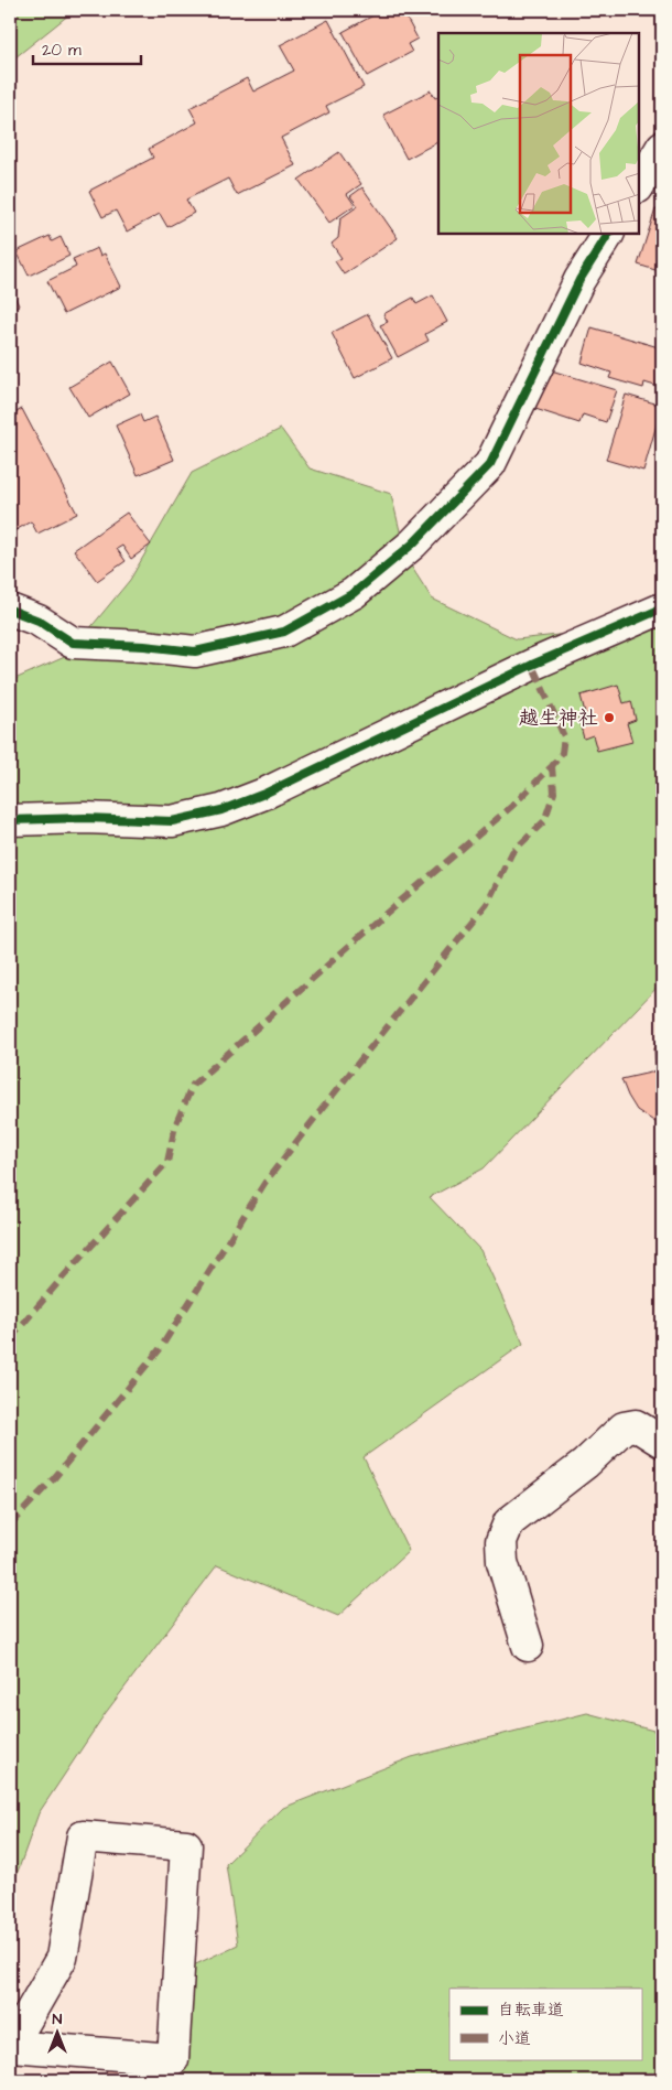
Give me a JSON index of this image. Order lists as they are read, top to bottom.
{
  "places": ["越生神社"],
  "legend": ["自転車道", "小道"],
  "scale_bar": "20 m",
  "north": "top"
}
